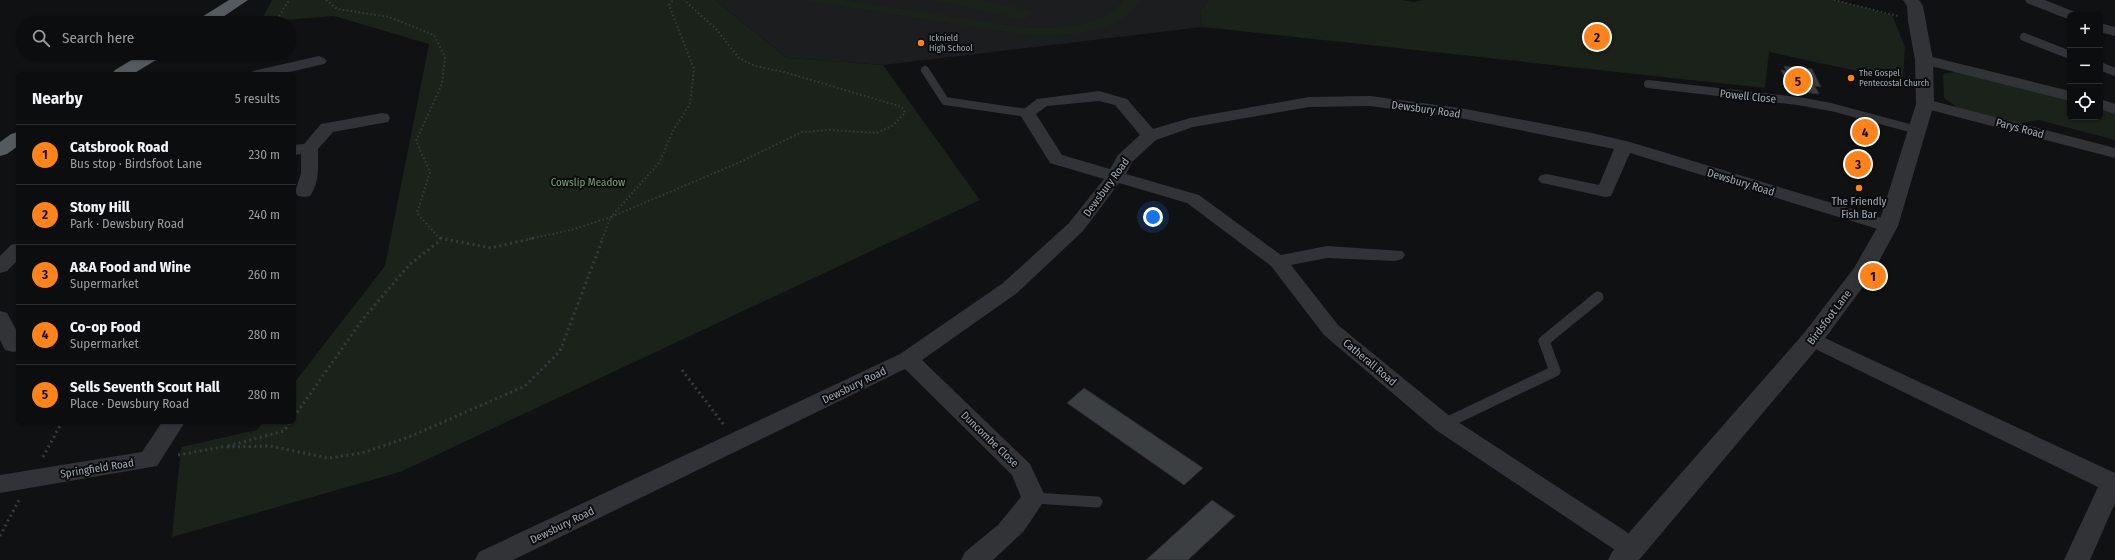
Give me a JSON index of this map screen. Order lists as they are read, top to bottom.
{
  "streets": {
    "street": [
      "Dewsbury Road",
      "Parys Road",
      "Birdsfoot Lane",
      "Catherall Road",
      "Duncombe Close",
      "Springfield Road"
    ],
    "lane": ["Powell Close"]
  },
  "crossings": [
    ["Powell Close", "Birdsfoot Lane"],
    ["Dewsbury Road", "Birdsfoot Lane"],
    ["Dewsbury Road", "Catherall Road"],
    ["Dewsbury Road", "Duncombe Close"],
    ["Parys Road", "Birdsfoot Lane"],
    ["Birdsfoot Lane", "Catherall Road"]
  ],
  "parks": ["Cowslip Meadow"],
  "places": ["Icknield High School", "The Gospel Pentecostal Church", "The Friendly Fish Bar"],
  "page": {
    "map_buttons": ["+", "−"],
    "search": "Search here",
    "pins": [
      "2",
      "5",
      "4",
      "3",
      "1"
    ],
    "heading": ["Nearby", "5 results"],
    "list": [
      {
        "mark": "1",
        "name": "Catsbrook Road",
        "note": "Bus stop · Birdsfoot Lane",
        "value": "230 m"
      },
      {
        "mark": "2",
        "name": "Stony Hill",
        "note": "Park · Dewsbury Road",
        "value": "240 m"
      },
      {
        "mark": "3",
        "name": "A&A Food and Wine",
        "note": "Supermarket",
        "value": "260 m"
      },
      {
        "mark": "4",
        "name": "Co-op Food",
        "note": "Supermarket",
        "value": "280 m"
      },
      {
        "mark": "5",
        "name": "Sells Seventh Scout Hall",
        "note": "Place · Dewsbury Road",
        "value": "280 m"
      }
    ]
  }
}
